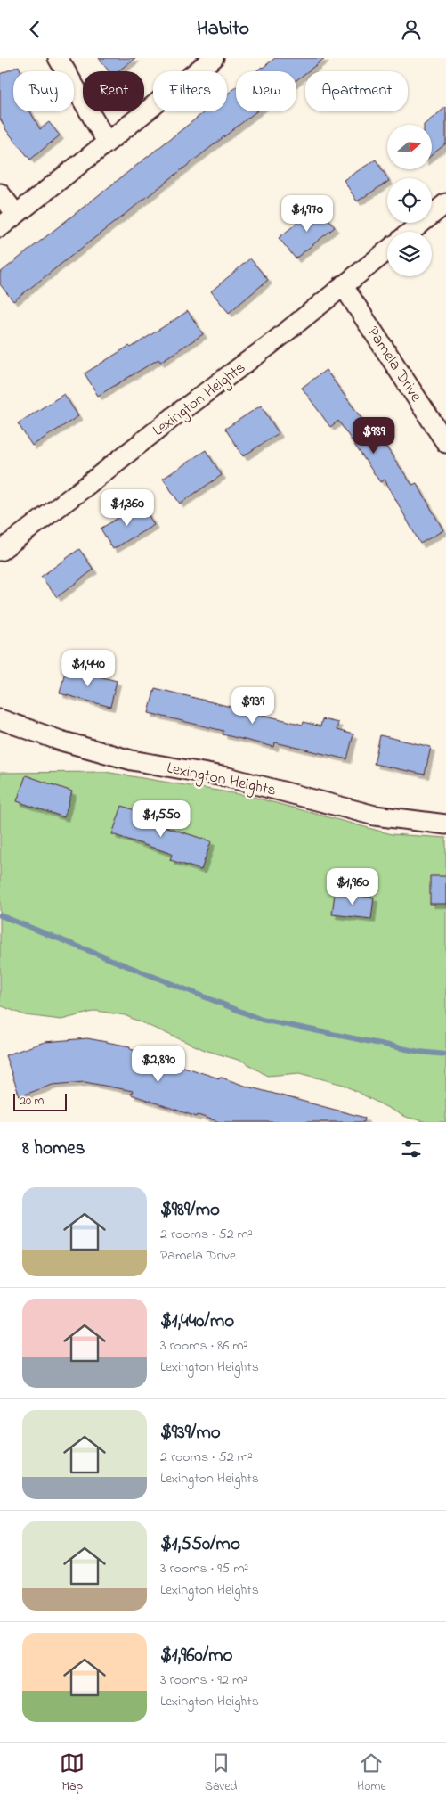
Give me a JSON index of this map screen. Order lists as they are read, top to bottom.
{
  "streets": {
    "street": ["Pamela Drive", "Lexington Heights"]
  },
  "crossings": [
    ["Pamela Drive", "Lexington Heights"]
  ],
  "scale_bar": "20 m",
  "north": "right",
  "page": {
    "header": "Habito",
    "chip": [
      "Buy",
      "Rent",
      "Filters",
      "New",
      "Apartment"
    ],
    "price": [
      "$1,970",
      "$989",
      "$1,360",
      "$1,440",
      "$939",
      "$1,550",
      "$1,960",
      "$2,890"
    ],
    "scale": "20 m",
    "heading": "8 homes",
    "list": [
      {
        "name": "$989/mo",
        "note": "2 rooms · 52 m² · Pamela Drive"
      },
      {
        "name": "$1,440/mo",
        "note": "3 rooms · 86 m² · Lexington Heights"
      },
      {
        "name": "$939/mo",
        "note": "2 rooms · 52 m² · Lexington Heights"
      },
      {
        "name": "$1,550/mo",
        "note": "3 rooms · 95 m² · Lexington Heights"
      },
      {
        "name": "$1,960/mo",
        "note": "3 rooms · 92 m² · Lexington Heights"
      }
    ],
    "tabs": ["Map", "Saved", "Home"]
  }
}
